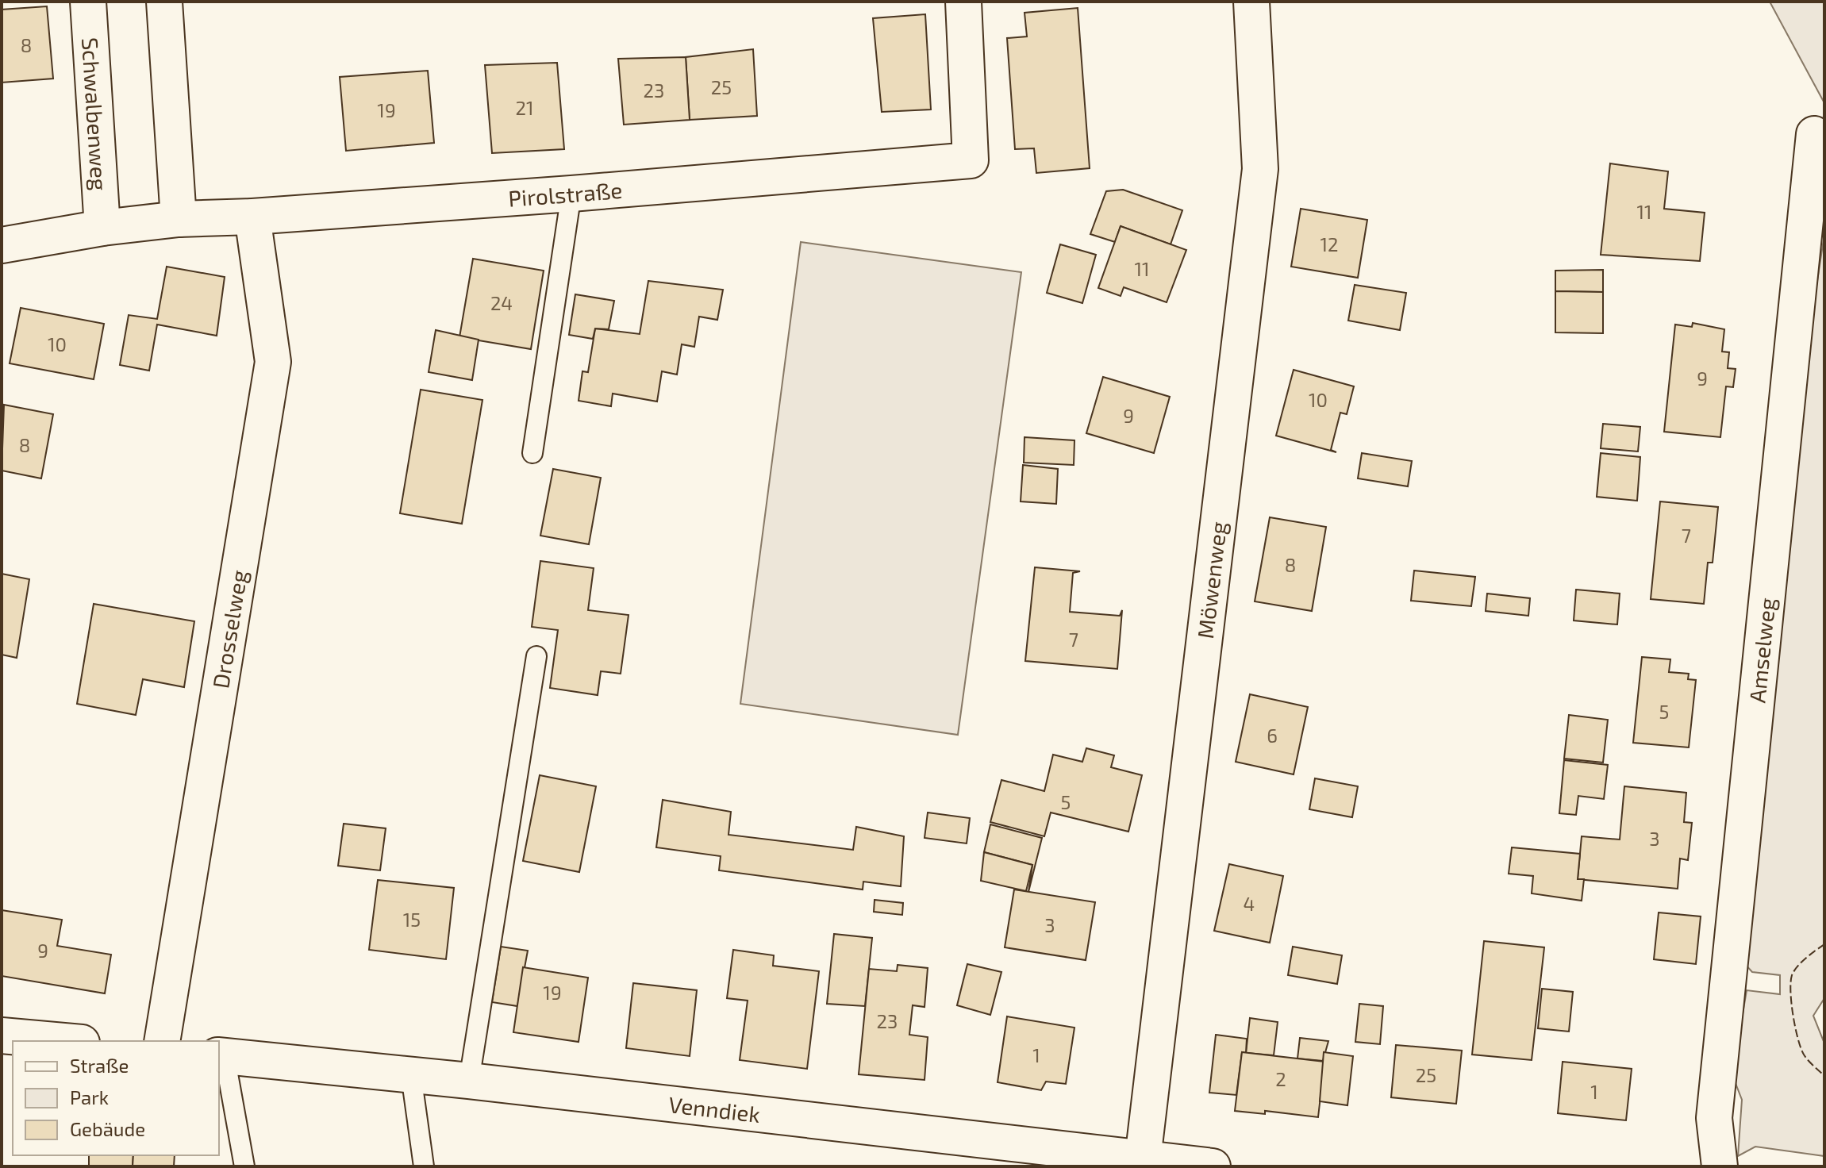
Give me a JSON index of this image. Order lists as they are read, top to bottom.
{
  "streets": {
    "street": [
      "Schwalbenweg",
      "Pirolstraße",
      "Möwenweg",
      "Drosselweg",
      "Amselweg",
      "Venndiek"
    ]
  },
  "crossings": [
    ["Schwalbenweg", "Pirolstraße"],
    ["Pirolstraße", "Drosselweg"],
    ["Möwenweg", "Venndiek"]
  ],
  "house_numbers": [
    "8",
    "25",
    "23",
    "21",
    "19",
    "11",
    "12",
    "11",
    "24",
    "10",
    "9",
    "10",
    "9",
    "8",
    "7",
    "8",
    "7",
    "5",
    "6",
    "5",
    "3",
    "4",
    "15",
    "3",
    "9",
    "19",
    "23",
    "1",
    "25",
    "2",
    "1"
  ],
  "legend": ["Straße", "Park", "Gebäude"]
}
